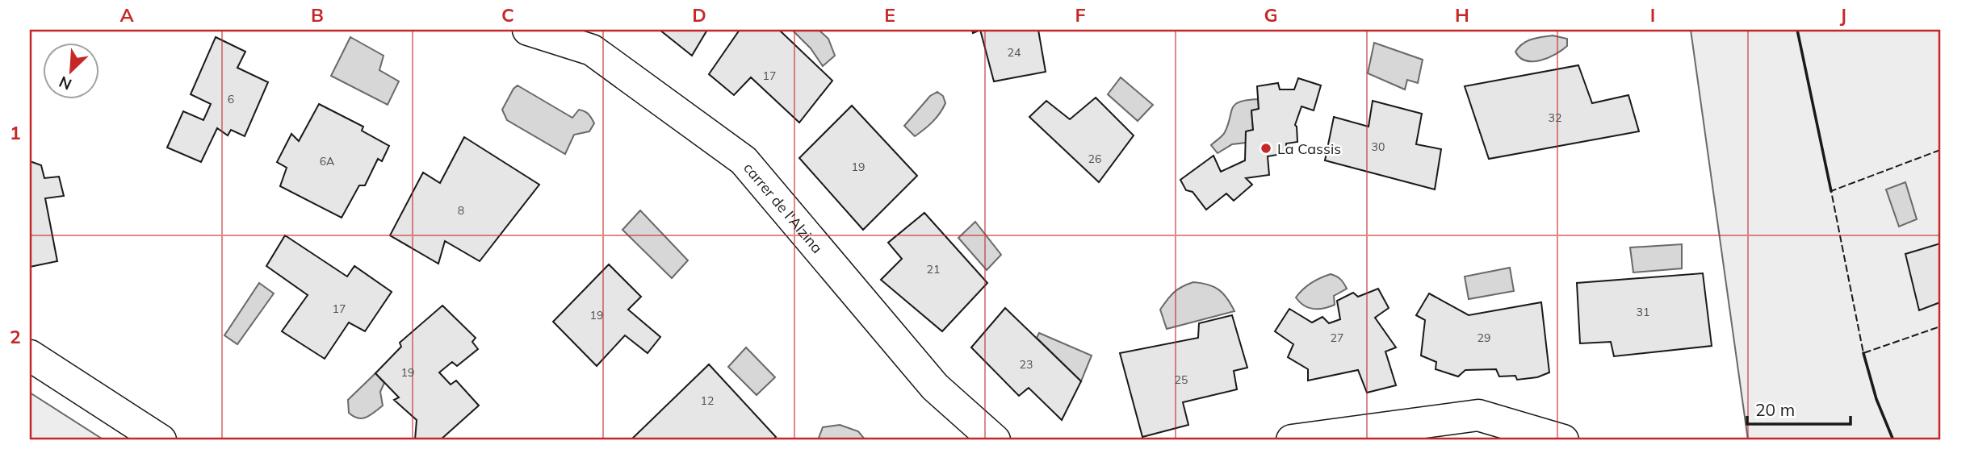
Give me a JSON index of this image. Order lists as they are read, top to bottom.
{
  "streets": {
    "street": ["carrer de l'Alzina"]
  },
  "places": ["La Cassis"],
  "house_numbers": [
    "24",
    "17",
    "6",
    "32",
    "30",
    "26",
    "6A",
    "19",
    "8",
    "21",
    "17",
    "31",
    "19",
    "27",
    "29",
    "23",
    "19",
    "25",
    "12"
  ],
  "scale_bar": "20 m",
  "north": "bottom left",
  "grid": {
    "columns": [
      "A",
      "B",
      "C",
      "D",
      "E",
      "F",
      "G",
      "H",
      "I",
      "J"
    ],
    "rows": ["1", "2"]
  }
}
